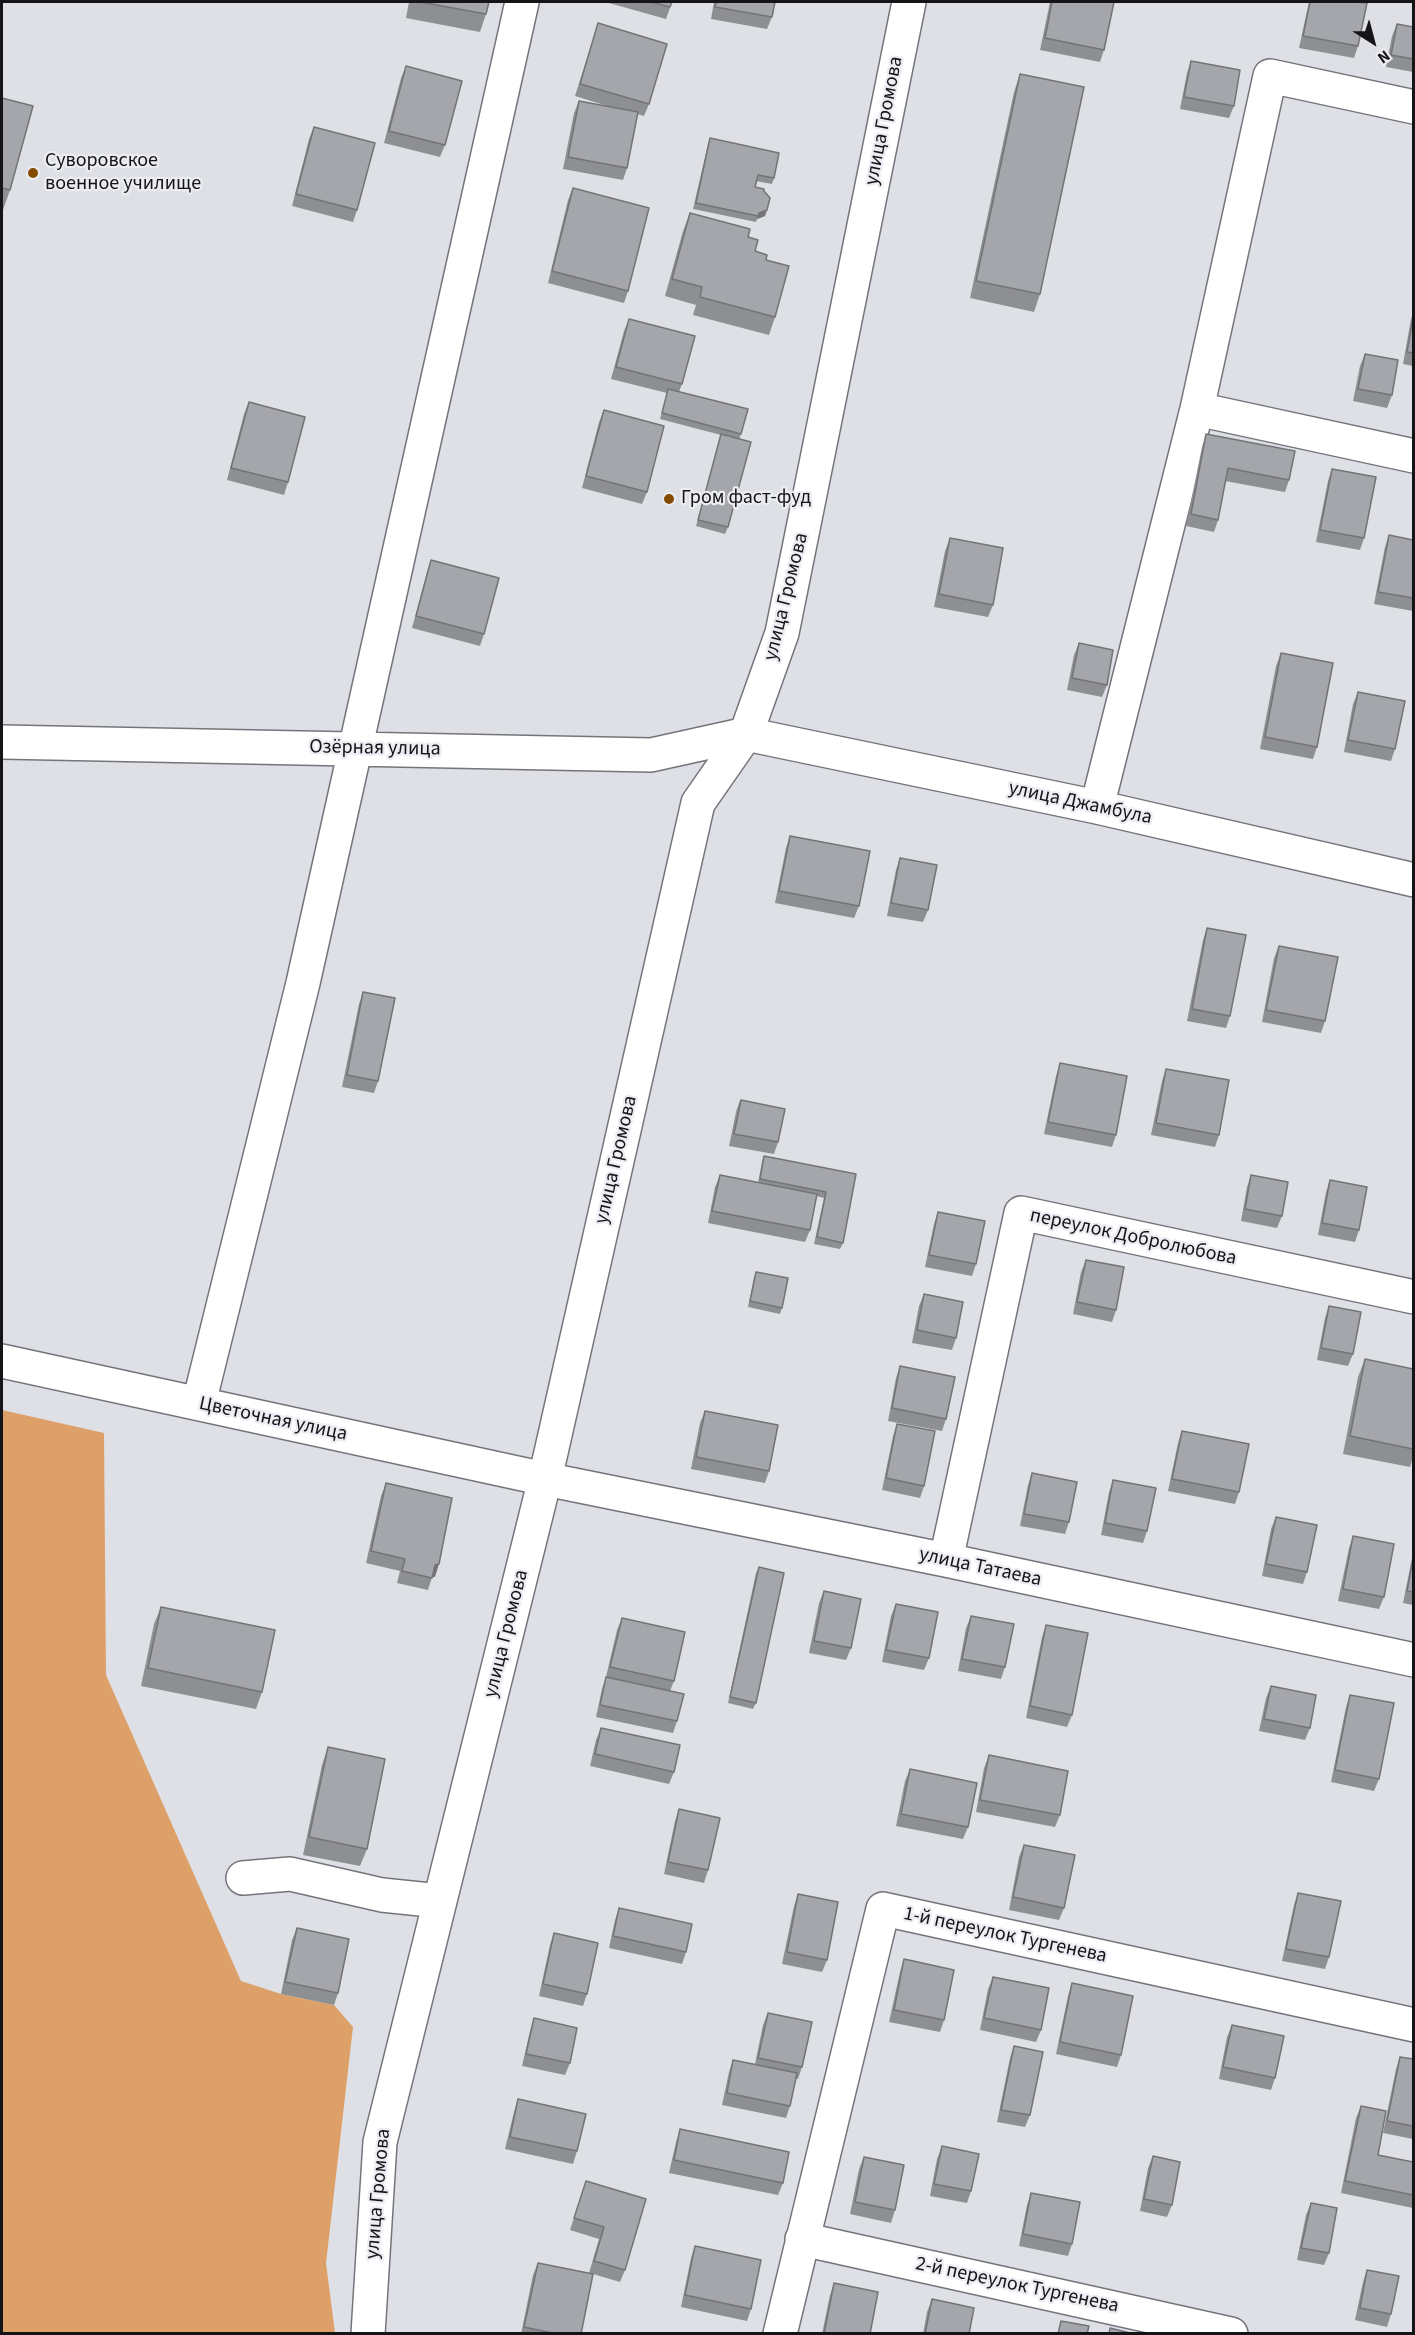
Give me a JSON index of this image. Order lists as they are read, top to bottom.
{
  "streets": {
    "street": [
      "улица Громова",
      "Озёрная улица",
      "улица Джамбула",
      "переулок Добролюбова",
      "Цветочная улица",
      "улица Татаева",
      "1-й переулок Тургенева",
      "2-й переулок Тургенева"
    ]
  },
  "crossings": [
    ["улица Громова", "Озёрная улица"],
    ["улица Громова", "улица Джамбула"],
    ["улица Громова", "Цветочная улица"],
    ["улица Громова", "улица Татаева"],
    ["Озёрная улица", "улица Джамбула"],
    ["переулок Добролюбова", "улица Татаева"],
    ["Цветочная улица", "улица Татаева"],
    ["1-й переулок Тургенева", "2-й переулок Тургенева"]
  ],
  "places": ["Суворовское военное училище", "Гром фаст-фуд"],
  "north": "bottom right"
}
